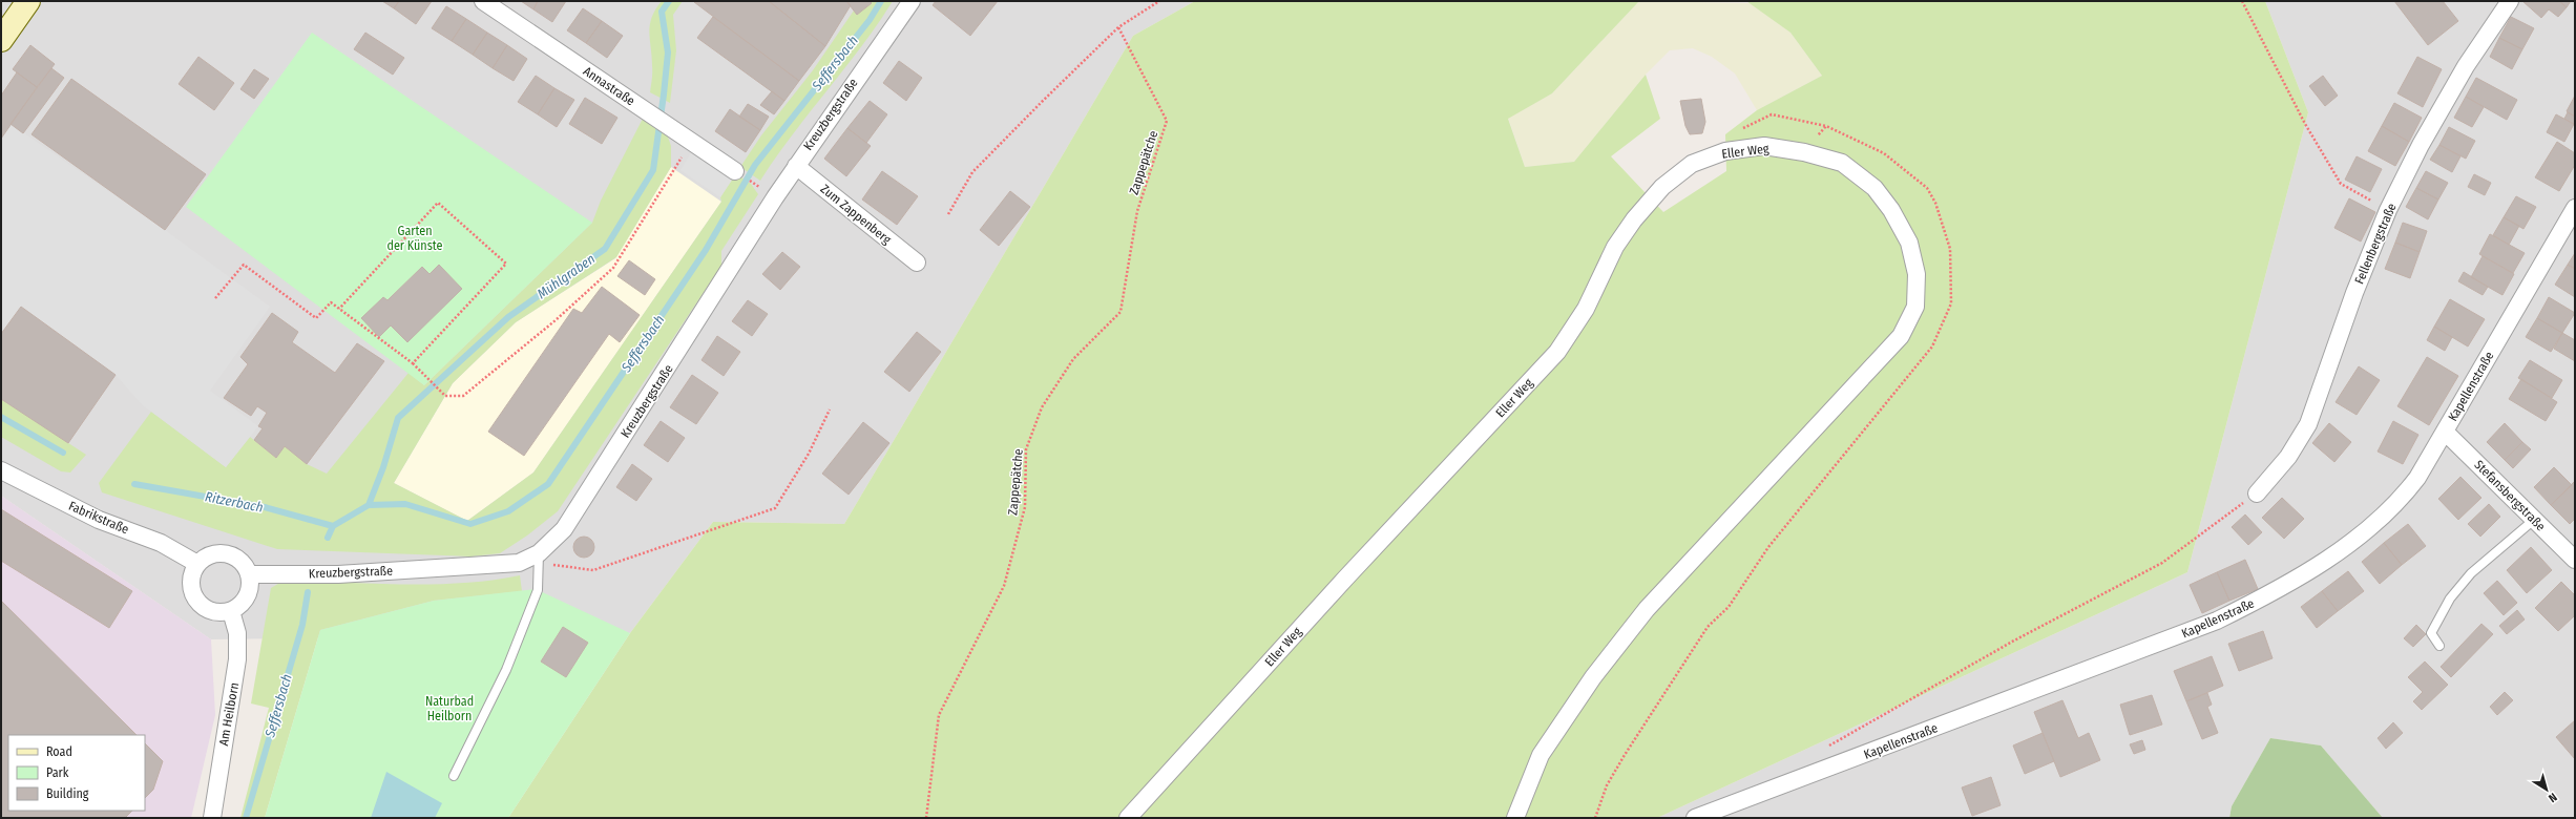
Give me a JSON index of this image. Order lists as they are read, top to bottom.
{
  "streets": {
    "street": [
      "Annastraße",
      "Kreuzbergstraße",
      "Eller Weg",
      "Zum Zappenberg",
      "Fellenbergstraße",
      "Kapellenstraße",
      "Stefansbergstraße",
      "Fabrikstraße",
      "Am Heilborn"
    ],
    "path": ["Zappepätche"]
  },
  "crossings": [
    ["Kreuzbergstraße", "Zum Zappenberg"],
    ["Kreuzbergstraße", "Fabrikstraße"],
    ["Kreuzbergstraße", "Am Heilborn"],
    ["Kapellenstraße", "Stefansbergstraße"],
    ["Fabrikstraße", "Am Heilborn"]
  ],
  "water": ["Seffersbach", "Mühlgraben", "Ritzerbach"],
  "parks": ["Garten der Künste", "Naturbad Heilborn"],
  "legend": ["Road", "Park", "Building"],
  "north": "bottom right"
}
